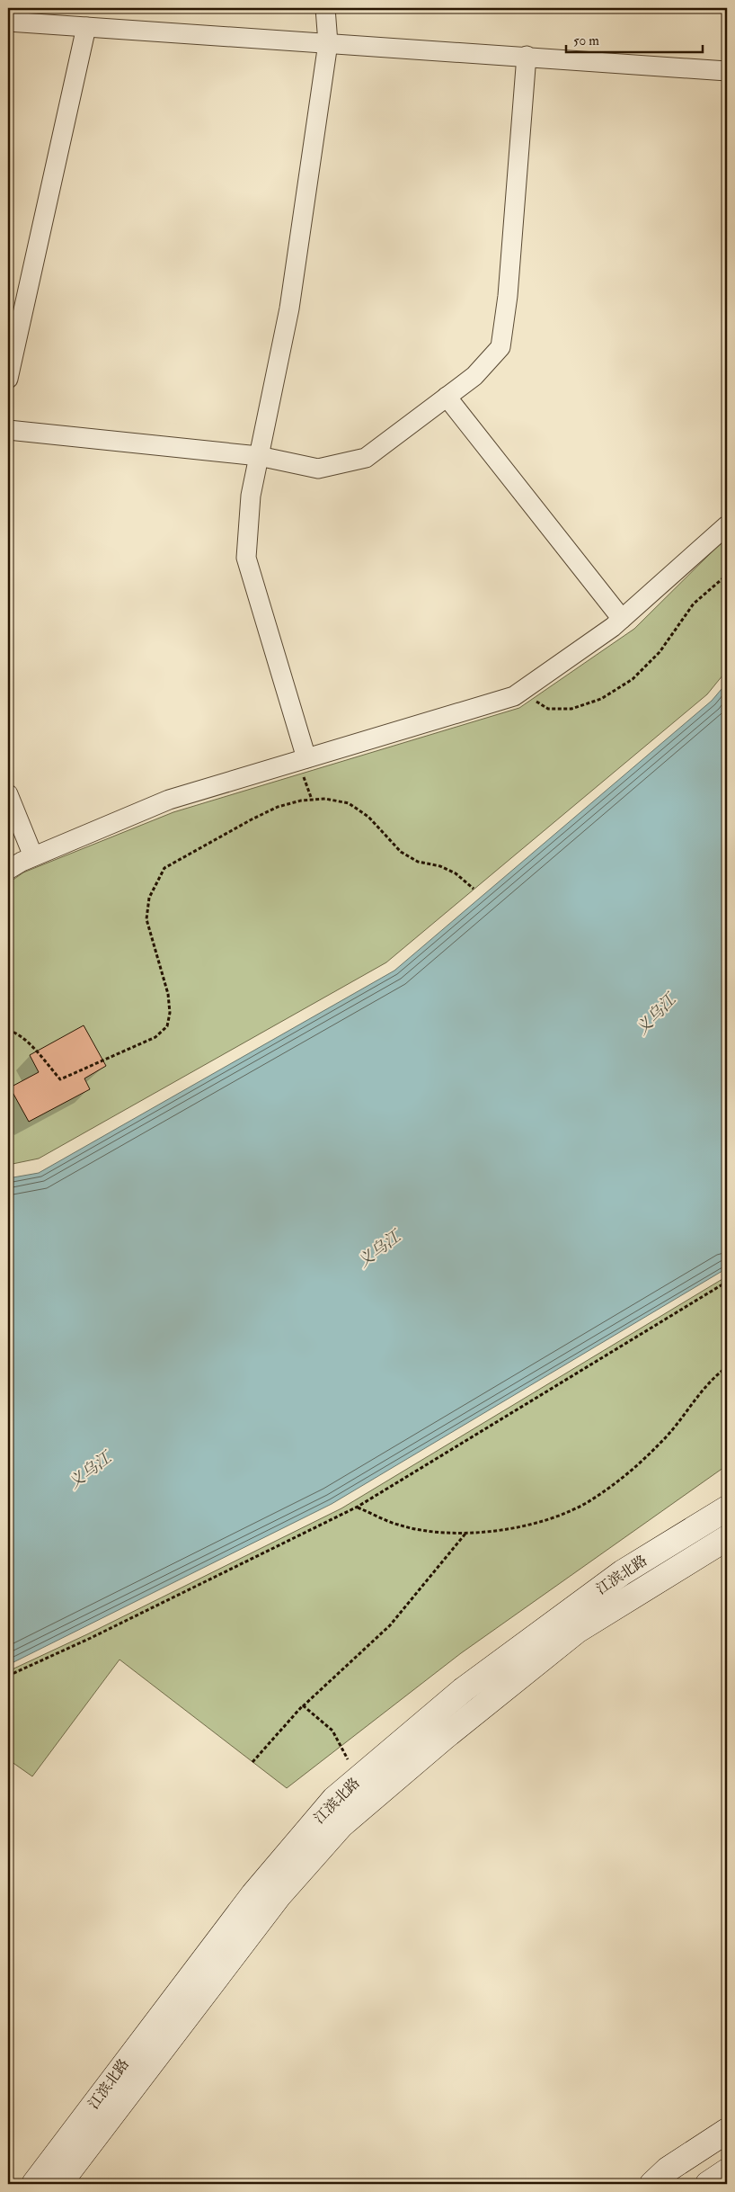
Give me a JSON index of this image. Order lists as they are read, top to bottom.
{
  "streets": {
    "main road": ["江滨北路"]
  },
  "water": ["义乌江"],
  "scale_bar": "50 m"
}
